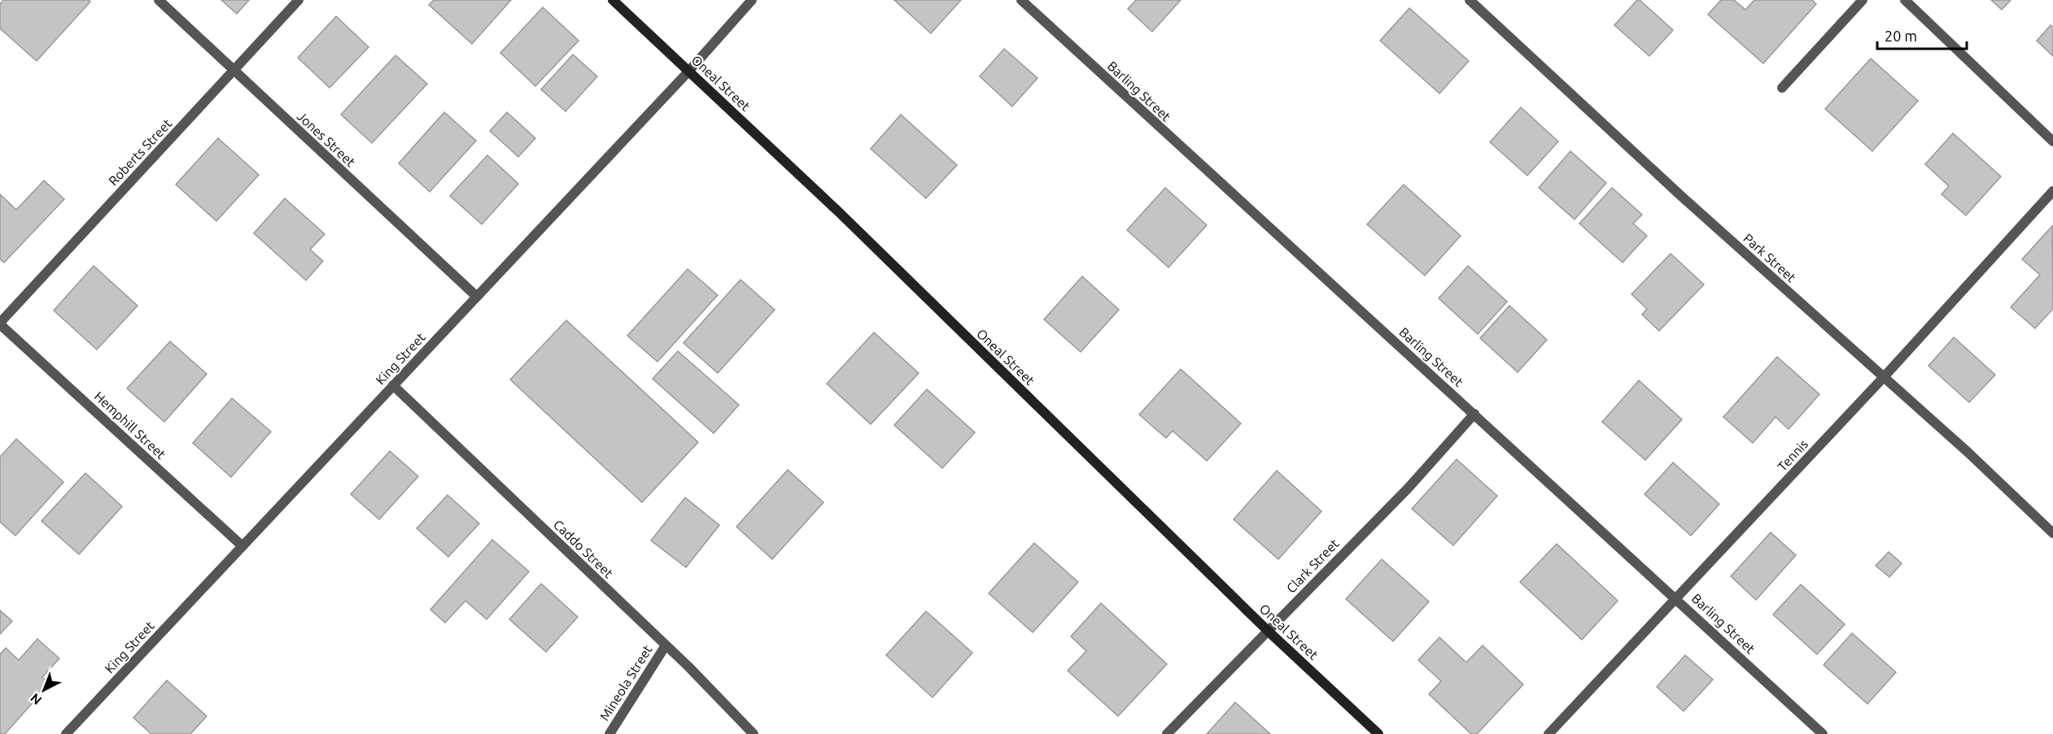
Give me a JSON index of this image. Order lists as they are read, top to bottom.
{
  "streets": {
    "street": [
      "Oneal Street",
      "Barling Street",
      "Jones Street",
      "Roberts Street",
      "Park Street",
      "King Street",
      "Hemphill Street",
      "Tennis",
      "Caddo Street",
      "Clark Street",
      "Mineola Street"
    ]
  },
  "crossings": [
    ["Oneal Street", "King Street"],
    ["Oneal Street", "Clark Street"],
    ["Barling Street", "Tennis"],
    ["Barling Street", "Clark Street"],
    ["Jones Street", "Roberts Street"],
    ["Jones Street", "King Street"],
    ["Roberts Street", "Hemphill Street"],
    ["Park Street", "Tennis"],
    ["King Street", "Hemphill Street"],
    ["King Street", "Caddo Street"],
    ["Caddo Street", "Mineola Street"]
  ],
  "scale_bar": "20 m",
  "north": "bottom left"
}
